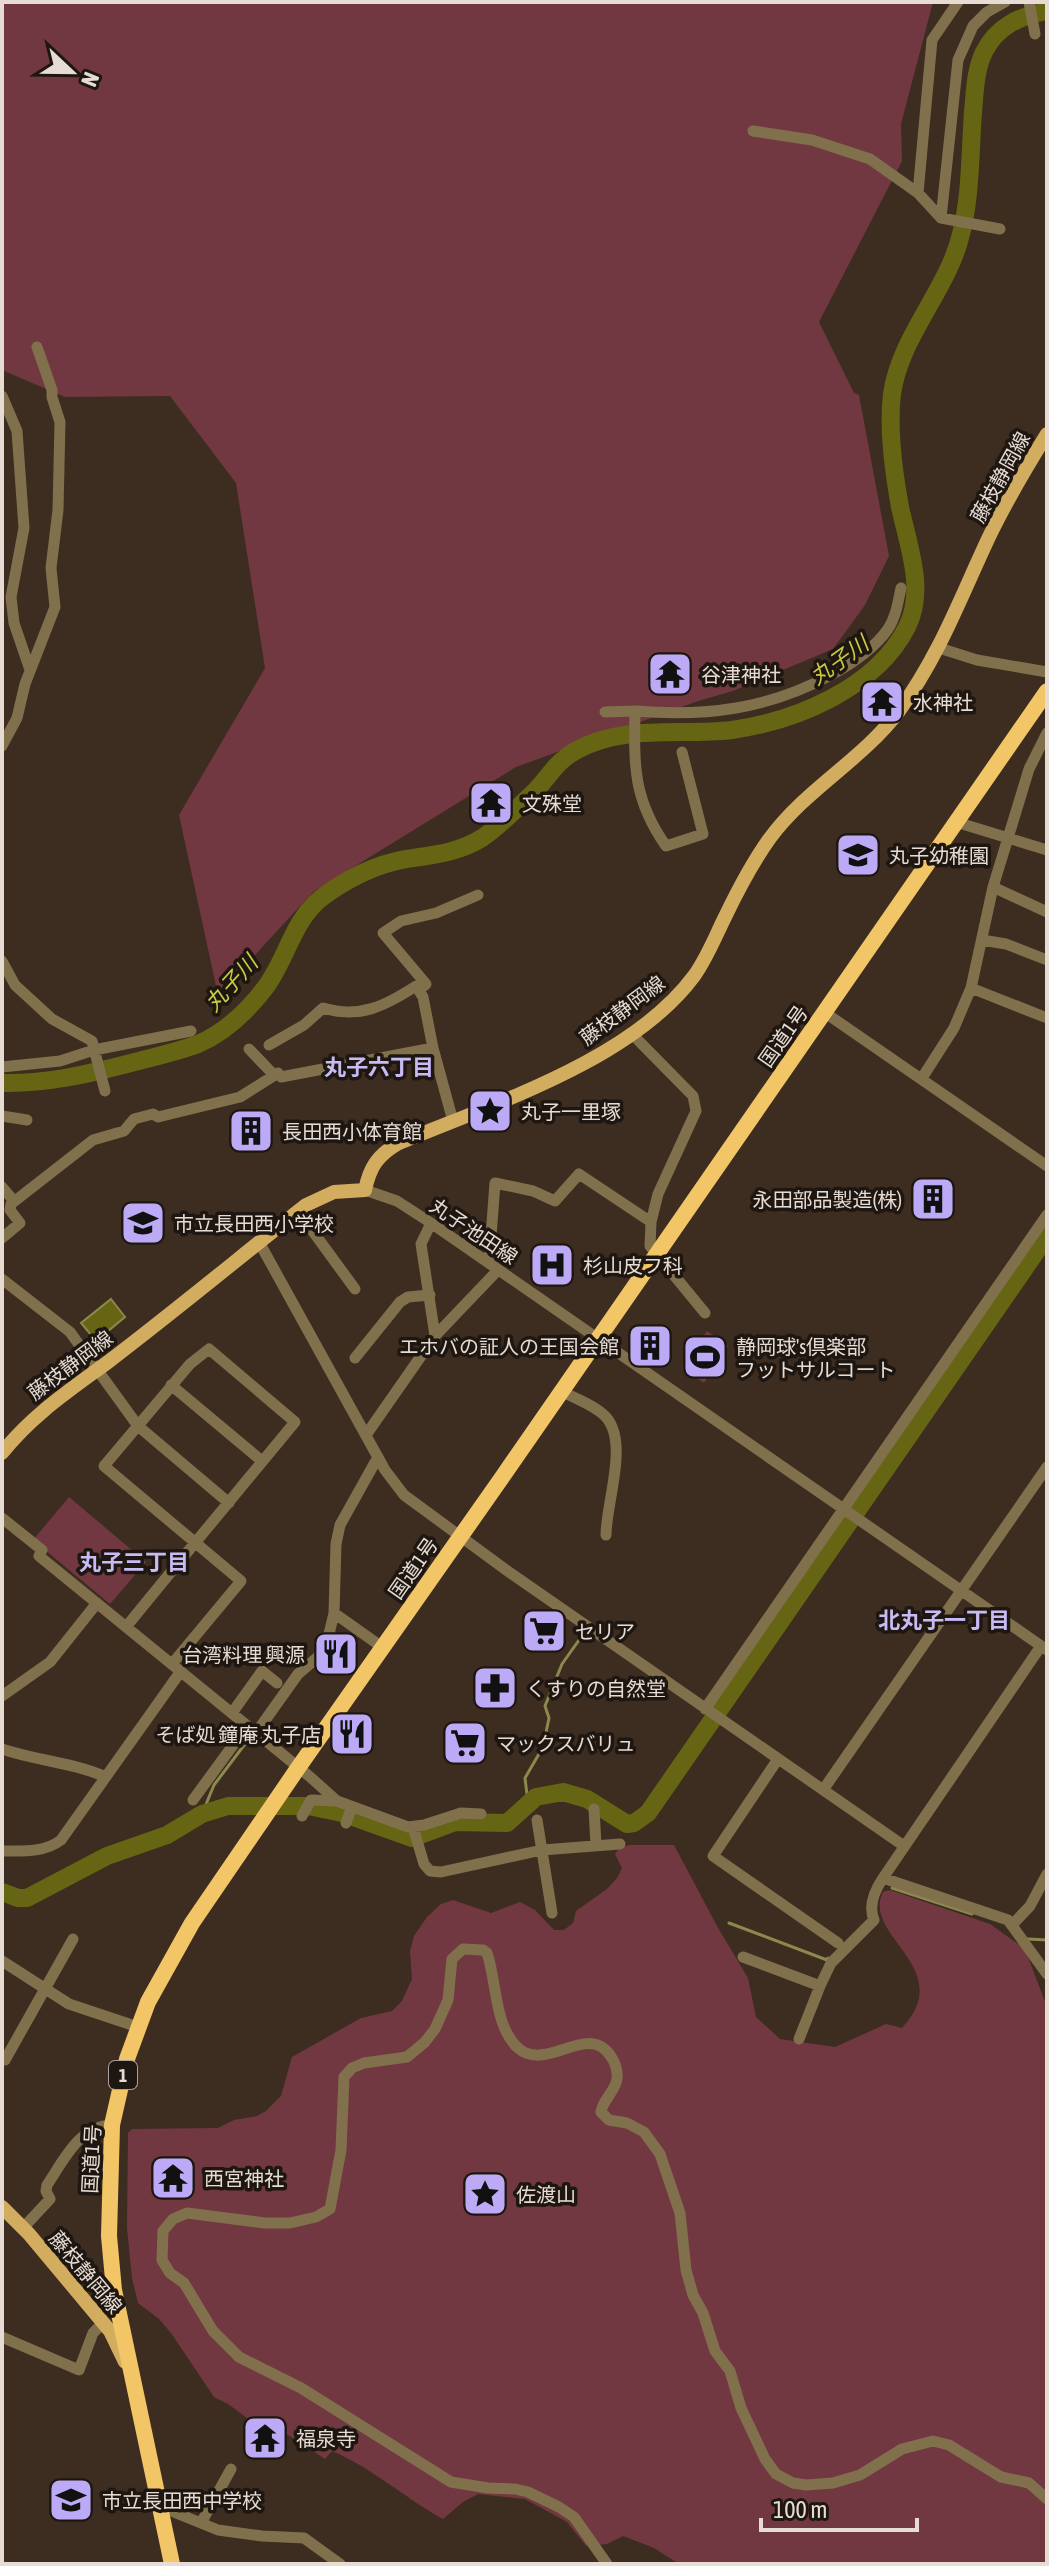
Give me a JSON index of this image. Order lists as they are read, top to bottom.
{
  "streets": {
    "highway": ["国道1号", "1"],
    "main road": ["藤枝静岡線"],
    "street": ["丸子池田線"]
  },
  "crossings": [
    ["藤枝静岡線", "国道1号"],
    ["藤枝静岡線", "丸子池田線"],
    ["国道1号", "丸子池田線"]
  ],
  "districts": ["丸子六丁目", "丸子三丁目", "北丸子一丁目"],
  "water": ["丸子川"],
  "places": {
    "temple": [
      "谷津神社",
      "水神社",
      "文殊堂",
      "西宮神社",
      "福泉寺"
    ],
    "school or university": ["丸子幼稚園", "市立長田西小学校", "市立長田西中学校"],
    "place": ["丸子一里塚", "佐渡山"],
    "building": ["長田西小体育館", "永田部品製造(株)", "エホバの証人の王国会館"],
    "hospital": ["杉山皮フ科"],
    "sports": ["静岡球's倶楽部 フットサルコート"],
    "supermarket": ["セリア", "マックスバリュ"],
    "restaurant": ["台湾料理 興源", "そば処 鐘庵 丸子店"],
    "pharmacy": ["くすりの自然堂"]
  },
  "scale_bar": "100 m",
  "north": "right"
}
